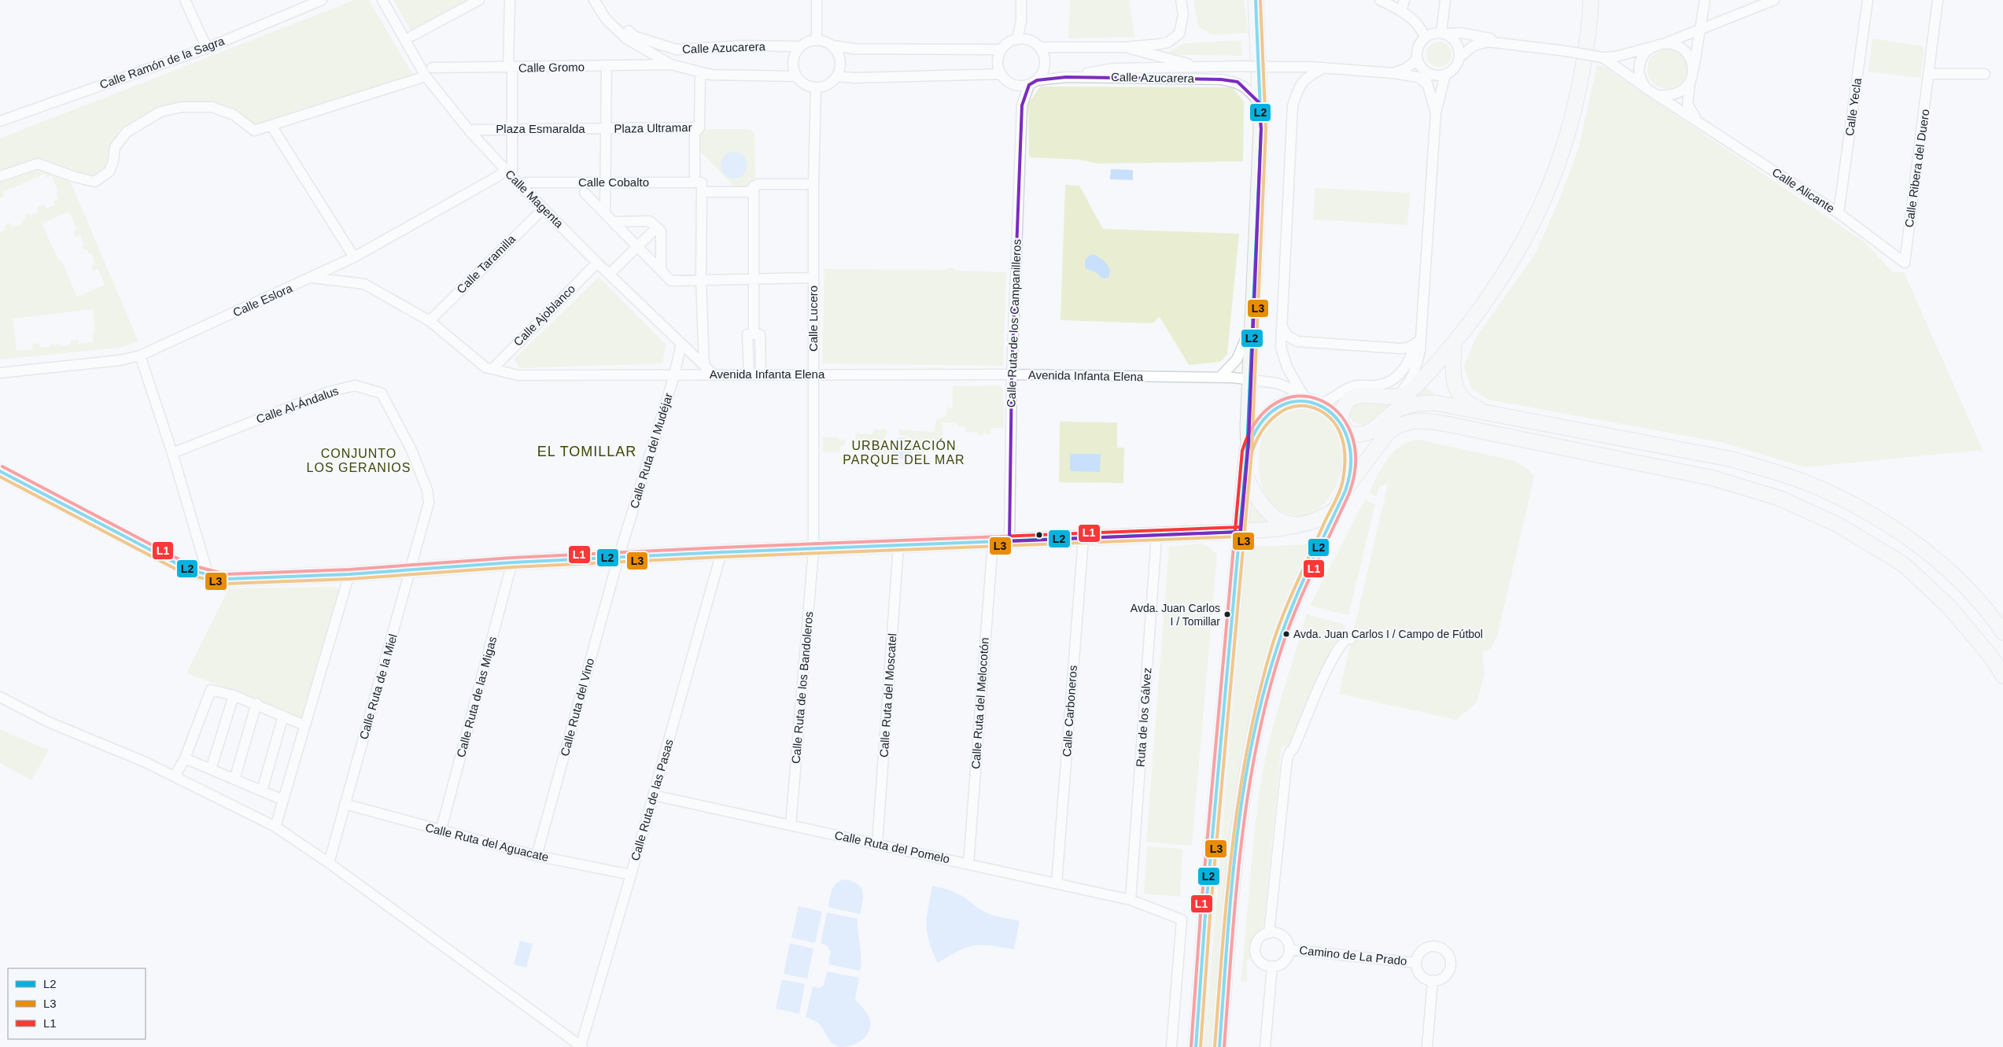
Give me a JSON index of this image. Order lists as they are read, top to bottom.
{
  "streets": {
    "street": [
      "Calle Azucarera",
      "Calle Ramón de la Sagra",
      "Calle Gromo",
      "Calle Yecla",
      "Plaza Ultramar",
      "Plaza Esmaralda",
      "Calle Ribera del Duero",
      "Calle Cobalto",
      "Calle Alicante",
      "Calle Magenta",
      "Calle Taramilla",
      "Calle Eslora",
      "Calle Ajoblanco",
      "Calle Lucero",
      "Calle Ruta de los Campanilleros",
      "Avenida Infanta Elena",
      "Calle Al-Ándalus",
      "Calle Ruta del Mudéjar",
      "Calle Ruta de la Miel",
      "Calle Ruta de los Bandoleros",
      "Calle Ruta del Moscatel",
      "Calle Ruta de las Migas",
      "Calle Ruta del Melocotón",
      "Calle Ruta del Vino",
      "Calle Carboneros",
      "Ruta de los Gálvez",
      "Calle Ruta de las Pasas",
      "Calle Ruta del Aguacate",
      "Calle Ruta del Pomelo",
      "Camino de La Prado"
    ]
  },
  "crossings": [
    ["Calle Azucarera", "Calle Gromo"],
    ["Calle Azucarera", "Calle Lucero"],
    ["Calle Azucarera", "Calle Ruta de los Campanilleros"],
    ["Calle Yecla", "Calle Alicante"],
    ["Plaza Ultramar", "Plaza Esmaralda"],
    ["Calle Ribera del Duero", "Calle Alicante"],
    ["Calle Cobalto", "Calle Lucero"],
    ["Calle Magenta", "Calle Taramilla"],
    ["Calle Magenta", "Calle Eslora"],
    ["Calle Magenta", "Calle Ajoblanco"],
    ["Calle Magenta", "Avenida Infanta Elena"],
    ["Calle Magenta", "Calle Ruta del Mudéjar"],
    ["Calle Taramilla", "Avenida Infanta Elena"],
    ["Calle Eslora", "Avenida Infanta Elena"],
    ["Calle Ajoblanco", "Avenida Infanta Elena"],
    ["Calle Lucero", "Avenida Infanta Elena"],
    ["Calle Lucero", "Calle Ruta de los Bandoleros"],
    ["Calle Ruta de los Campanilleros", "Avenida Infanta Elena"],
    ["Avenida Infanta Elena", "Calle Ruta del Mudéjar"],
    ["Calle Al-Ándalus", "Calle Ruta de la Miel"],
    ["Calle Ruta del Mudéjar", "Calle Ruta del Vino"],
    ["Calle Ruta de la Miel", "Calle Ruta del Aguacate"],
    ["Calle Ruta de los Bandoleros", "Calle Ruta del Pomelo"],
    ["Calle Ruta del Moscatel", "Calle Ruta del Pomelo"],
    ["Calle Ruta de las Migas", "Calle Ruta del Aguacate"],
    ["Calle Ruta del Melocotón", "Calle Ruta del Pomelo"],
    ["Calle Ruta del Vino", "Calle Ruta del Aguacate"],
    ["Calle Carboneros", "Calle Ruta del Pomelo"],
    ["Ruta de los Gálvez", "Calle Ruta del Pomelo"],
    ["Calle Ruta de las Pasas", "Calle Ruta del Aguacate"],
    ["Calle Ruta de las Pasas", "Calle Ruta del Pomelo"]
  ],
  "districts": ["URBANIZACIÓN PARQUE DEL MAR", "EL TOMILLAR", "CONJUNTO LOS GERANIOS"],
  "places": ["Avda. Juan Carlos I / Tomillar", "Avda. Juan Carlos I / Campo de Fútbol"],
  "lines": ["transit line L2", "transit line L3", "transit line L1"],
  "legend": ["L2", "L3", "L1"]
}
